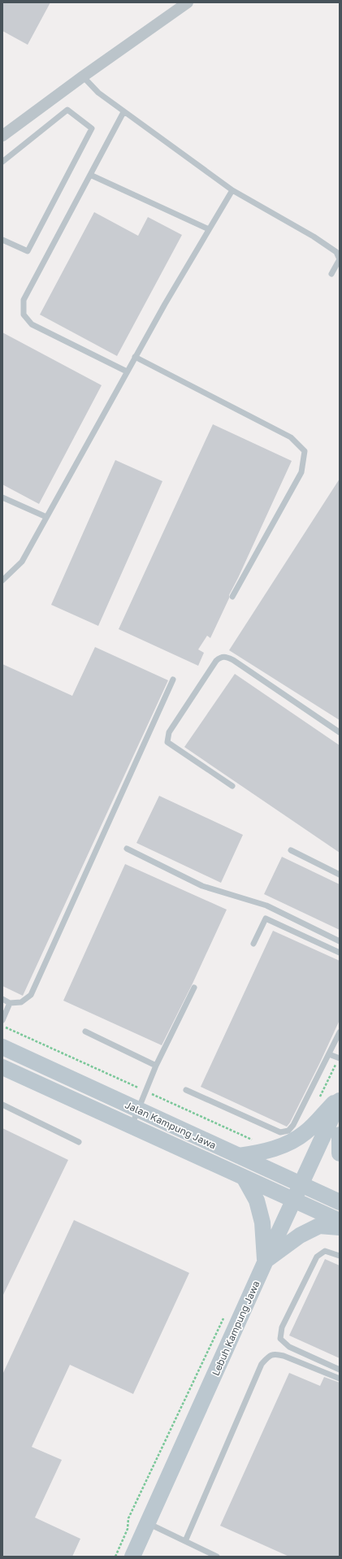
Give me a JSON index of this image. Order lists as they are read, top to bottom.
{
  "streets": {
    "street": ["Jalan Kampung Jawa", "Lebuh Kampung Jawa"]
  },
  "crossings": [
    ["Jalan Kampung Jawa", "Lebuh Kampung Jawa"]
  ]
}
